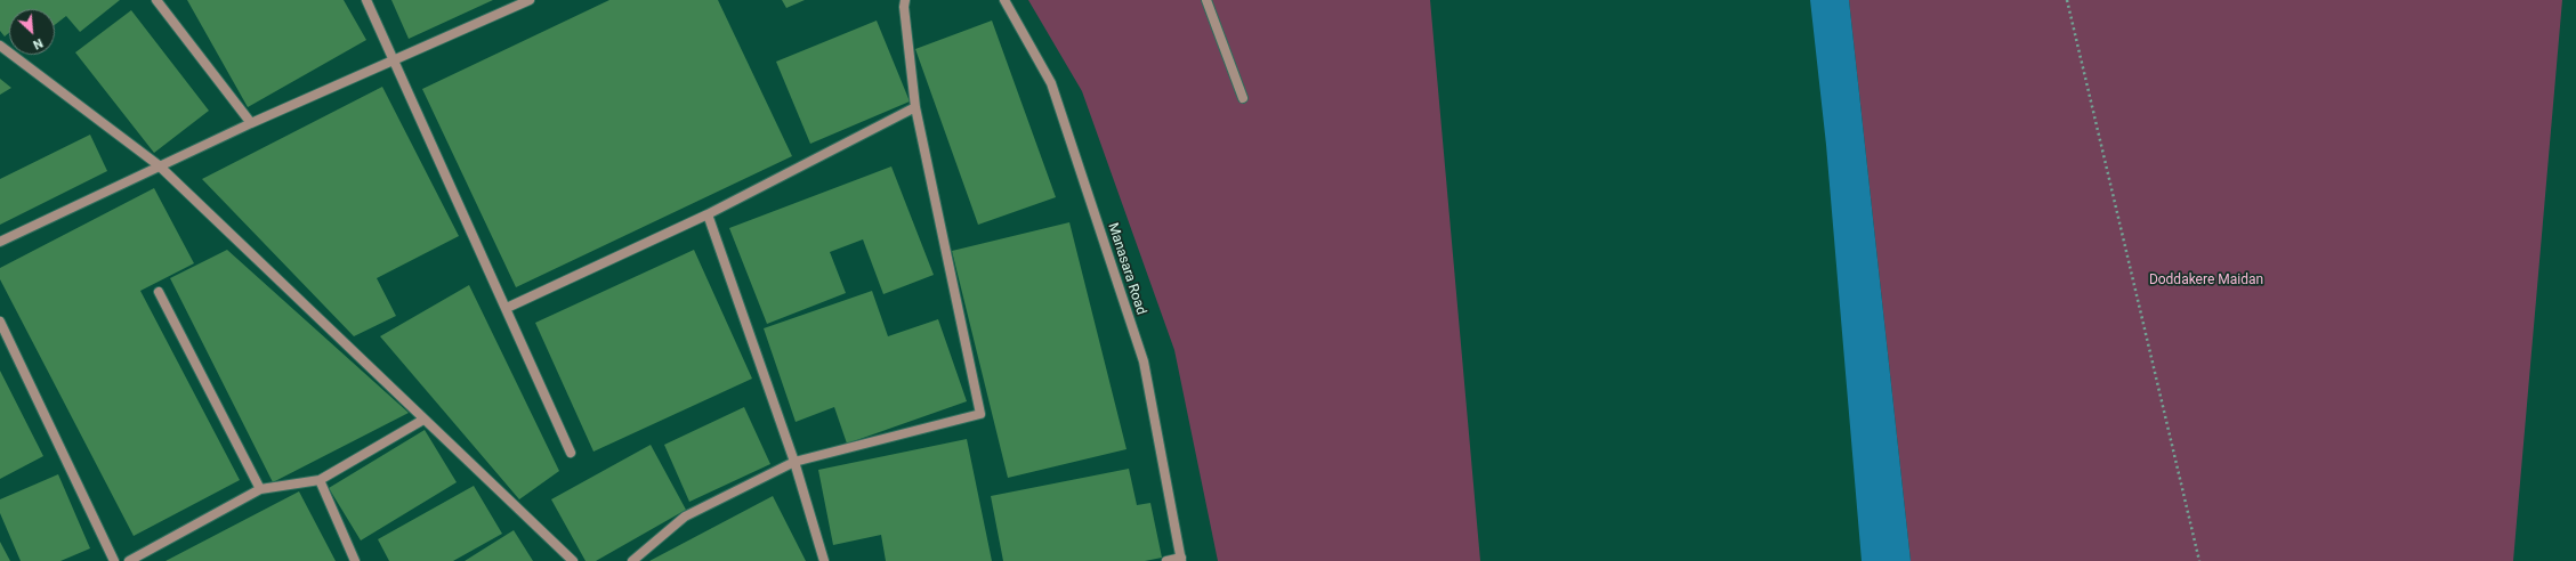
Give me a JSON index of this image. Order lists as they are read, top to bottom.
{
  "streets": {
    "street": ["Manasara Road"]
  },
  "parks": ["Doddakere Maidan"],
  "north": "bottom right"
}
